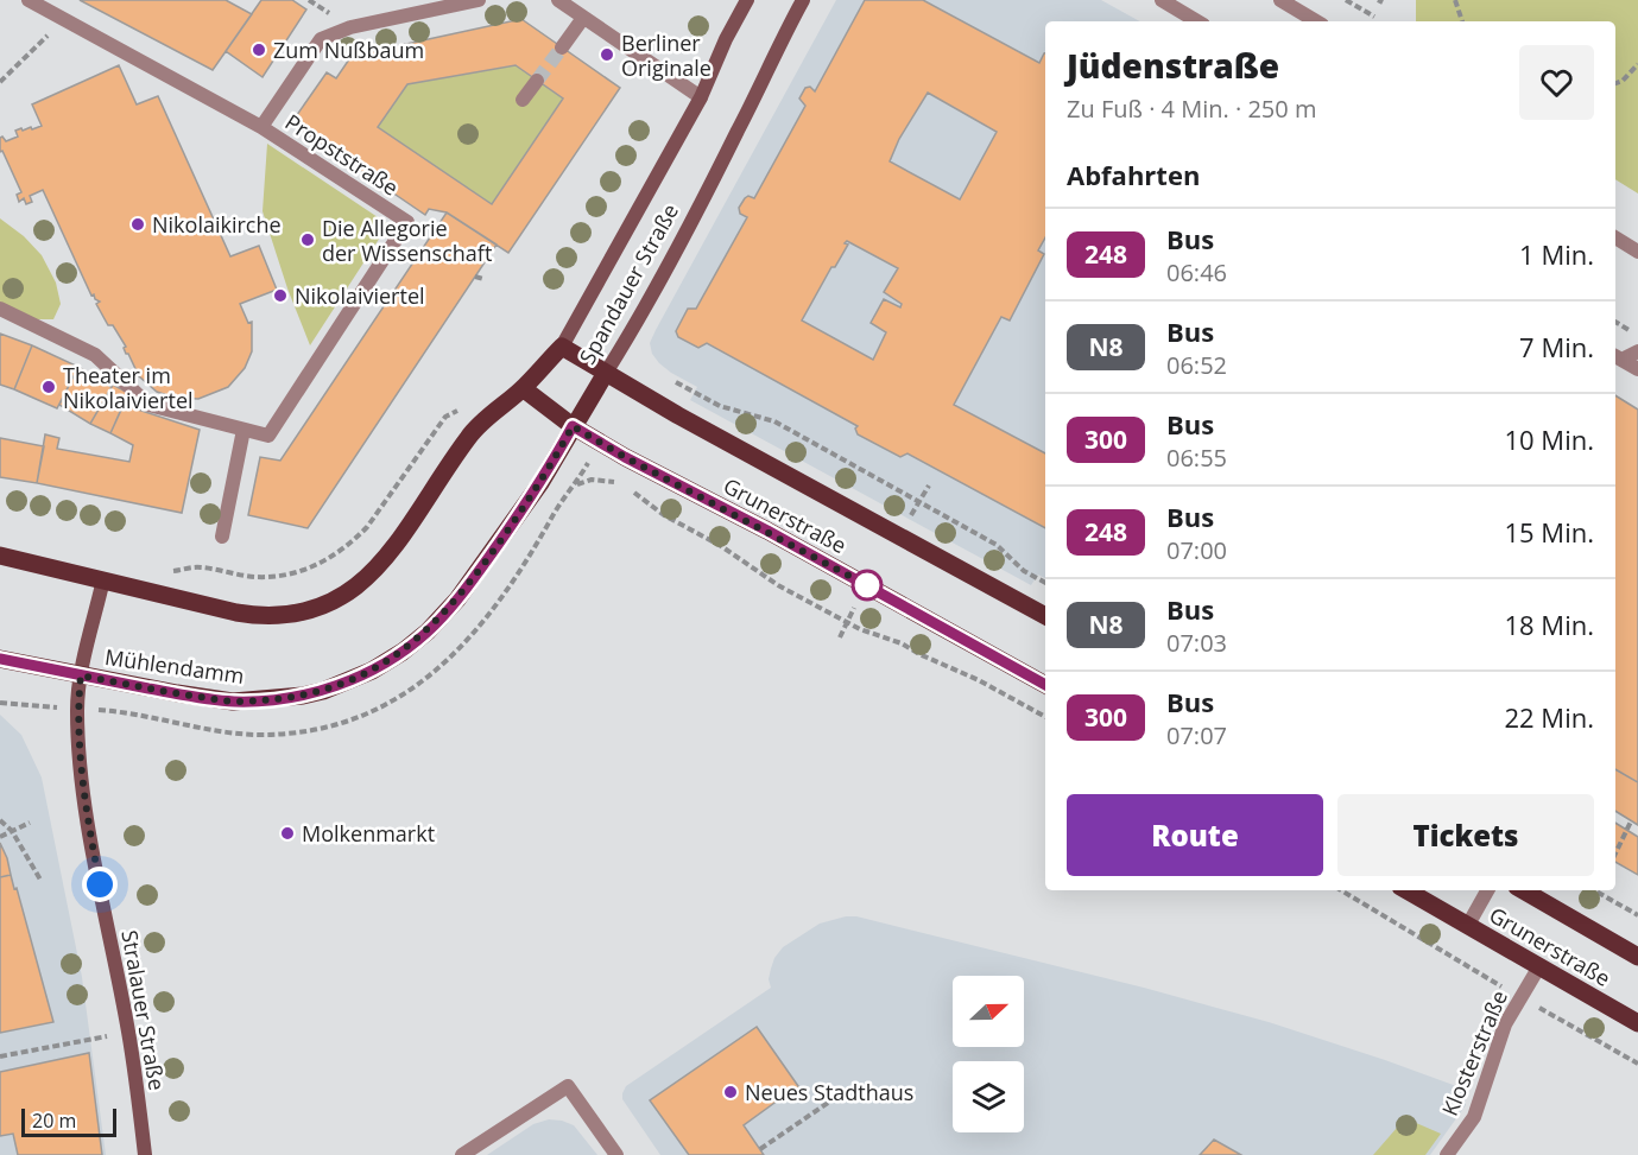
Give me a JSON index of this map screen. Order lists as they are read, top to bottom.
{
  "streets": {
    "main road": [
      "Spandauer Straße",
      "Grunerstraße",
      "Mühlendamm",
      "Stralauer Straße"
    ],
    "street": ["Propststraße", "Klosterstraße"]
  },
  "crossings": [
    ["Spandauer Straße", "Grunerstraße"],
    ["Spandauer Straße", "Mühlendamm"],
    ["Spandauer Straße", "Stralauer Straße"],
    ["Grunerstraße", "Klosterstraße"],
    ["Mühlendamm", "Stralauer Straße"]
  ],
  "places": [
    "Zum Nußbaum",
    "Berliner Originale",
    "Nikolaikirche",
    "Die Allegorie der Wissenschaft",
    "Nikolaiviertel",
    "Theater im Nikolaiviertel",
    "Molkenmarkt",
    "Neues Stadthaus"
  ],
  "lines": ["bus line 248"],
  "scale_bar": "20 m",
  "north": "right",
  "page": {
    "heading": [
      ["Jüdenstraße", "Zu Fuß · 4 Min. · 250 m"],
      "Abfahrten"
    ],
    "list": [
      {
        "mark": "248",
        "name": "Bus",
        "note": "06:46",
        "value": "1 Min."
      },
      {
        "mark": "N8",
        "name": "Bus",
        "note": "06:52",
        "value": "7 Min."
      },
      {
        "mark": "300",
        "name": "Bus",
        "note": "06:55",
        "value": "10 Min."
      },
      {
        "mark": "248",
        "name": "Bus",
        "note": "07:00",
        "value": "15 Min."
      },
      {
        "mark": "N8",
        "name": "Bus",
        "note": "07:03",
        "value": "18 Min."
      },
      {
        "mark": "300",
        "name": "Bus",
        "note": "07:07",
        "value": "22 Min."
      }
    ],
    "buttons": ["Route", "Tickets"],
    "scale": "20 m"
  }
}
